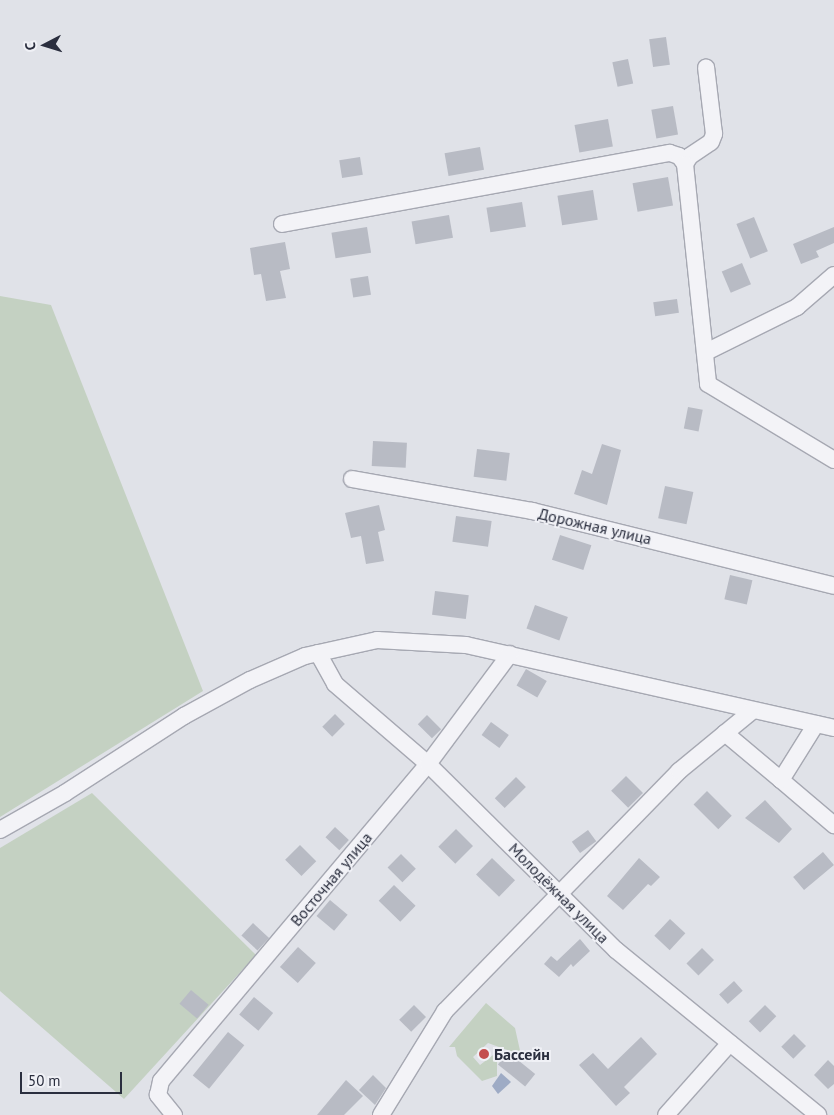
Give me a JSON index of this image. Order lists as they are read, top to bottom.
{
  "streets": {
    "street": ["Дорожная улица", "Восточная улица", "Молодёжная улица"]
  },
  "crossings": [
    ["Восточная улица", "Молодёжная улица"]
  ],
  "places": ["Бассейн"],
  "scale_bar": "50 m",
  "north": "left"
}
